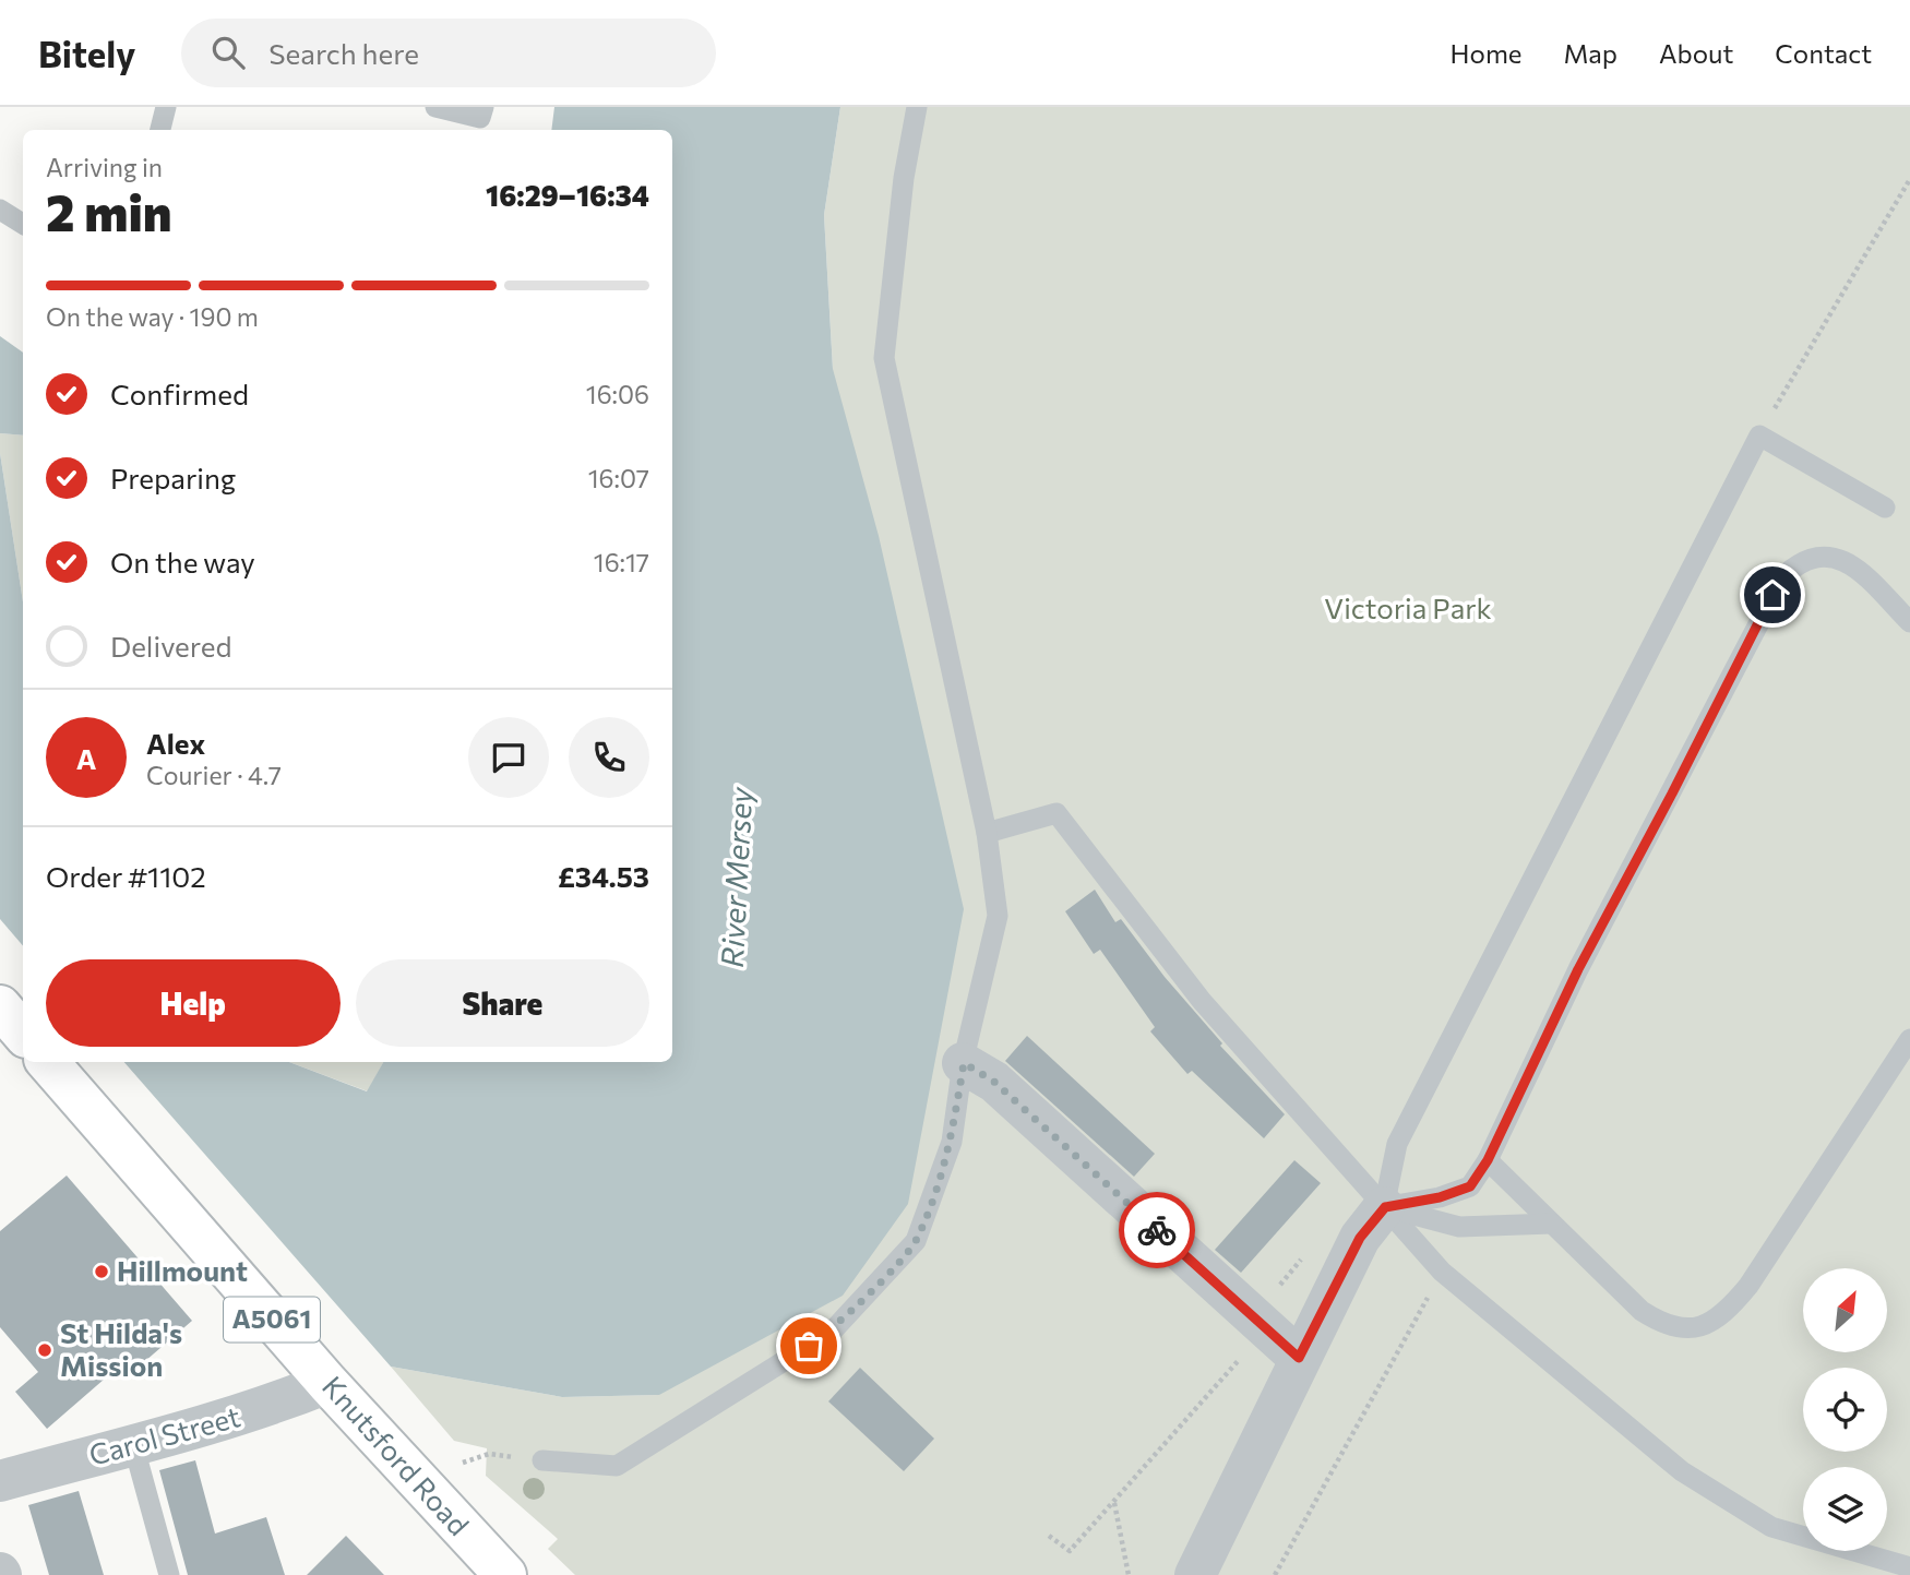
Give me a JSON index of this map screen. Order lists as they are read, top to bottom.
{
  "streets": {
    "highway": ["A5061", "Knutsford Road"],
    "street": ["Carol Street"]
  },
  "crossings": [
    ["Carol Street", "Knutsford Road"]
  ],
  "water": ["River Mersey"],
  "parks": ["Victoria Park"],
  "places": ["Hillmount", "St Hilda's Mission"],
  "north": "top right",
  "page": {
    "header": "Bitely",
    "search": "Search here",
    "nav": [
      "Home",
      "Map",
      "About",
      "Contact"
    ],
    "heading": ["2 min", "Arriving in", "16:29–16:34"],
    "panel": [
      "Alex",
      "Courier · 4.7",
      "Order #1102",
      "£34.53"
    ],
    "bar": "On the way · 190 m",
    "list": [
      ["Confirmed", "16:06"],
      ["Preparing", "16:07"],
      ["On the way", "16:17"],
      "Delivered"
    ],
    "round": "A",
    "buttons": ["Help", "Share"]
  }
}
